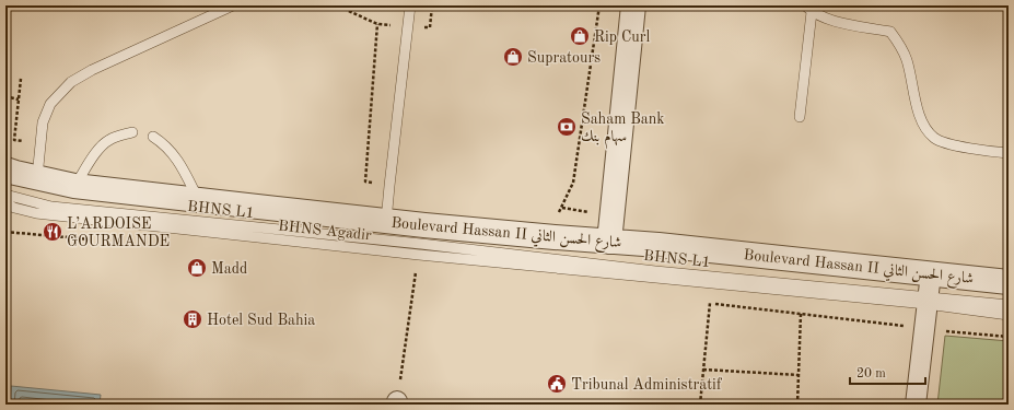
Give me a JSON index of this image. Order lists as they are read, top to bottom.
{
  "streets": {
    "street": ["Boulevard Hassan II شارع الحسن الثاني"],
    "lane": ["BHNS L1", "BHNS Agadir"]
  },
  "crossings": [
    ["BHNS L1", "BHNS Agadir"],
    ["BHNS L1", "Boulevard Hassan II شارع الحسن الثاني"],
    ["BHNS Agadir", "Boulevard Hassan II شارع الحسن الثاني"]
  ],
  "places": {
    "shop": ["Rip Curl", "Supratours", "Madd"],
    "bank": ["Saham Bank سهام بنك"],
    "restaurant": ["L’ARDOISE GOURMANDE"],
    "building": ["Hotel Sud Bahia"],
    "public building": ["Tribunal Administratif"]
  },
  "scale_bar": "20 m"
}
